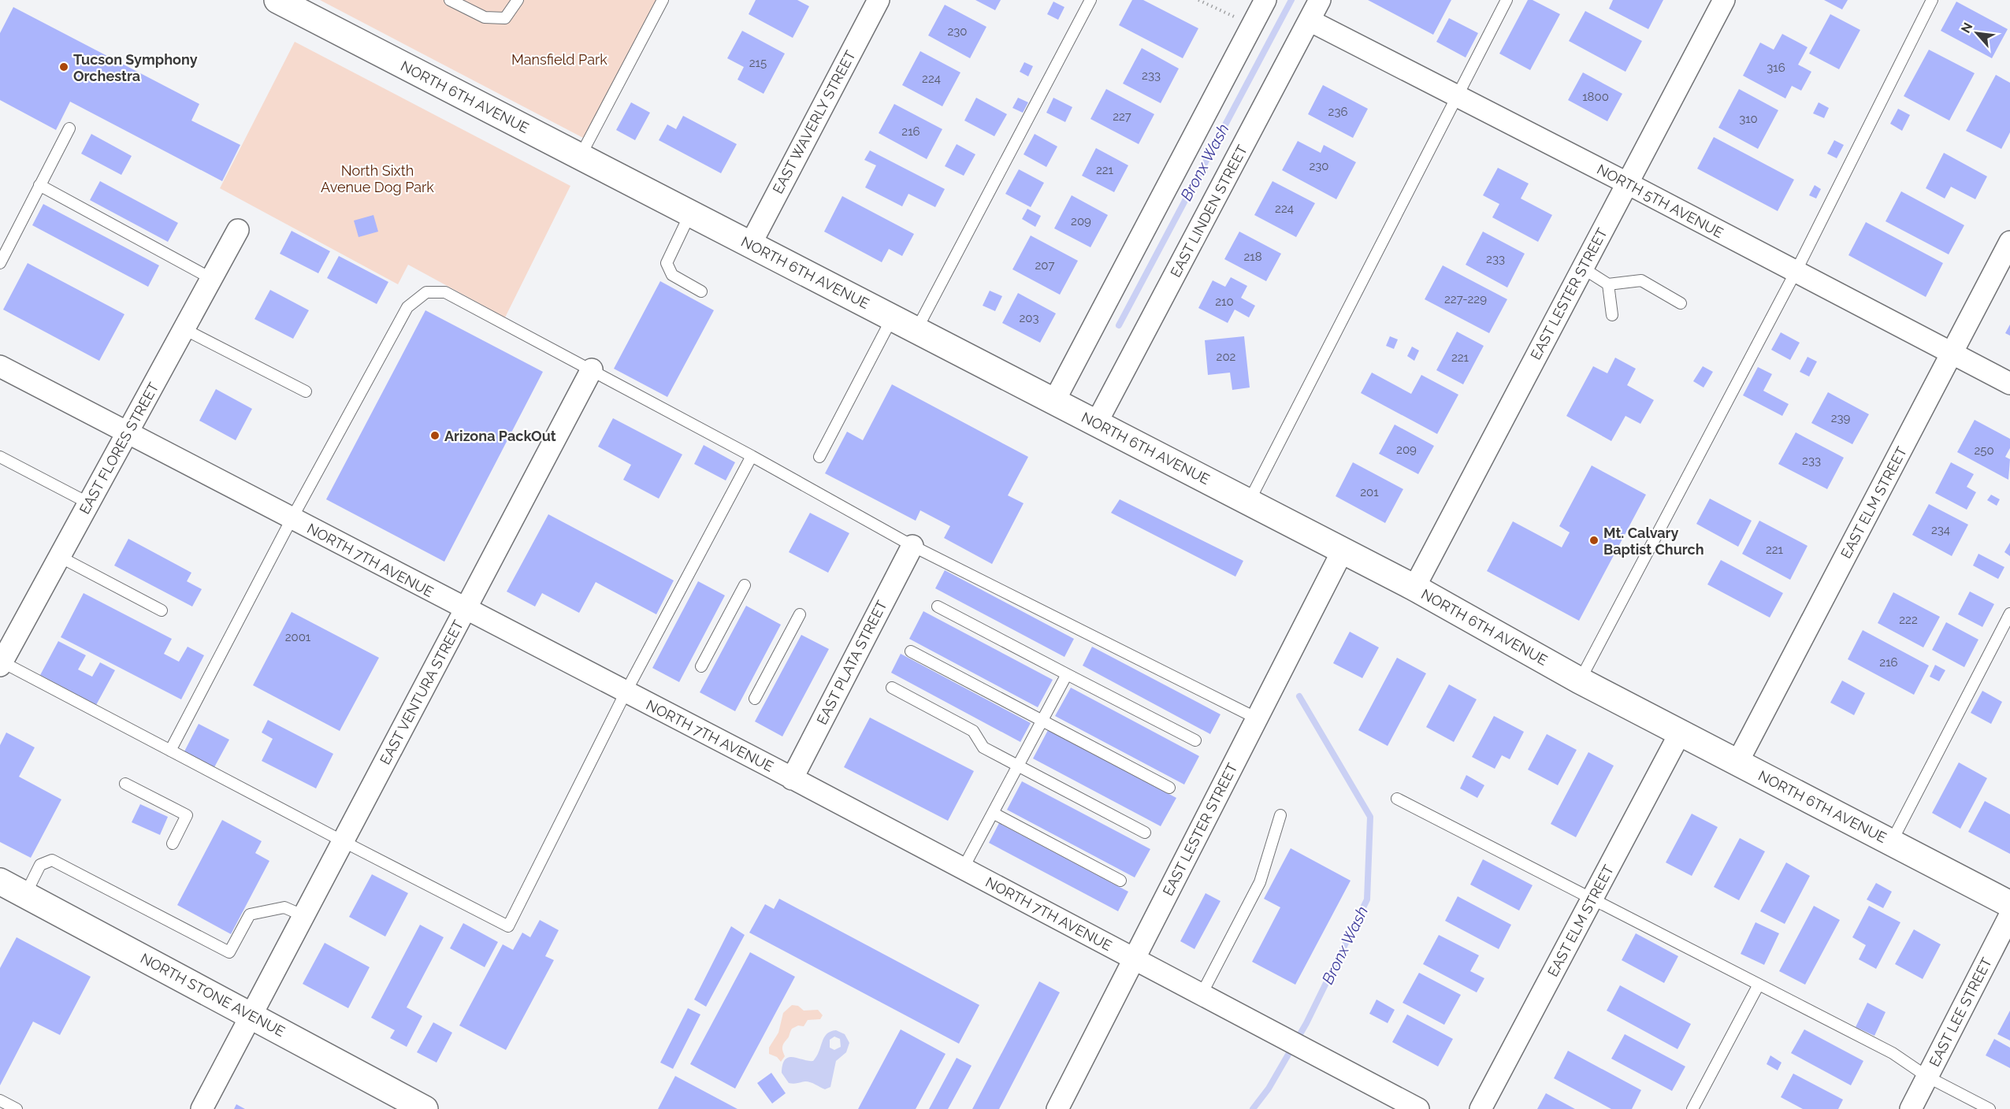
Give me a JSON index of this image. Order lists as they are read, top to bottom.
{
  "streets": {
    "street": [
      "NORTH 6TH AVENUE",
      "EAST WAVERLY STREET",
      "NORTH 5TH AVENUE",
      "EAST LINDEN STREET",
      "EAST LESTER STREET",
      "EAST FLORES STREET",
      "EAST ELM STREET",
      "NORTH 7TH AVENUE",
      "EAST PLATA STREET",
      "EAST VENTURA STREET",
      "NORTH STONE AVENUE",
      "EAST LEE STREET"
    ]
  },
  "crossings": [
    ["NORTH 6TH AVENUE", "EAST WAVERLY STREET"],
    ["NORTH 6TH AVENUE", "EAST LINDEN STREET"],
    ["NORTH 6TH AVENUE", "EAST LESTER STREET"],
    ["NORTH 6TH AVENUE", "EAST ELM STREET"],
    ["NORTH 5TH AVENUE", "EAST LINDEN STREET"],
    ["NORTH 5TH AVENUE", "EAST LESTER STREET"],
    ["NORTH 5TH AVENUE", "EAST ELM STREET"],
    ["EAST LESTER STREET", "NORTH 7TH AVENUE"],
    ["EAST FLORES STREET", "NORTH 7TH AVENUE"],
    ["NORTH 7TH AVENUE", "EAST PLATA STREET"],
    ["NORTH 7TH AVENUE", "EAST VENTURA STREET"],
    ["EAST VENTURA STREET", "NORTH STONE AVENUE"]
  ],
  "water": ["Bronx Wash"],
  "parks": ["Mansfield Park", "North Sixth Avenue Dog Park"],
  "places": ["Tucson Symphony Orchestra", "Arizona PackOut", "Mt. Calvary Baptist Church"],
  "house_numbers": [
    "230",
    "215",
    "316",
    "233",
    "224",
    "1800",
    "236",
    "227",
    "310",
    "216",
    "230",
    "221",
    "224",
    "209",
    "218",
    "233",
    "207",
    "227-229",
    "210",
    "203",
    "202",
    "221",
    "239",
    "209",
    "250",
    "233",
    "201",
    "234",
    "221",
    "222",
    "2001",
    "216"
  ],
  "north": "top left"
}
